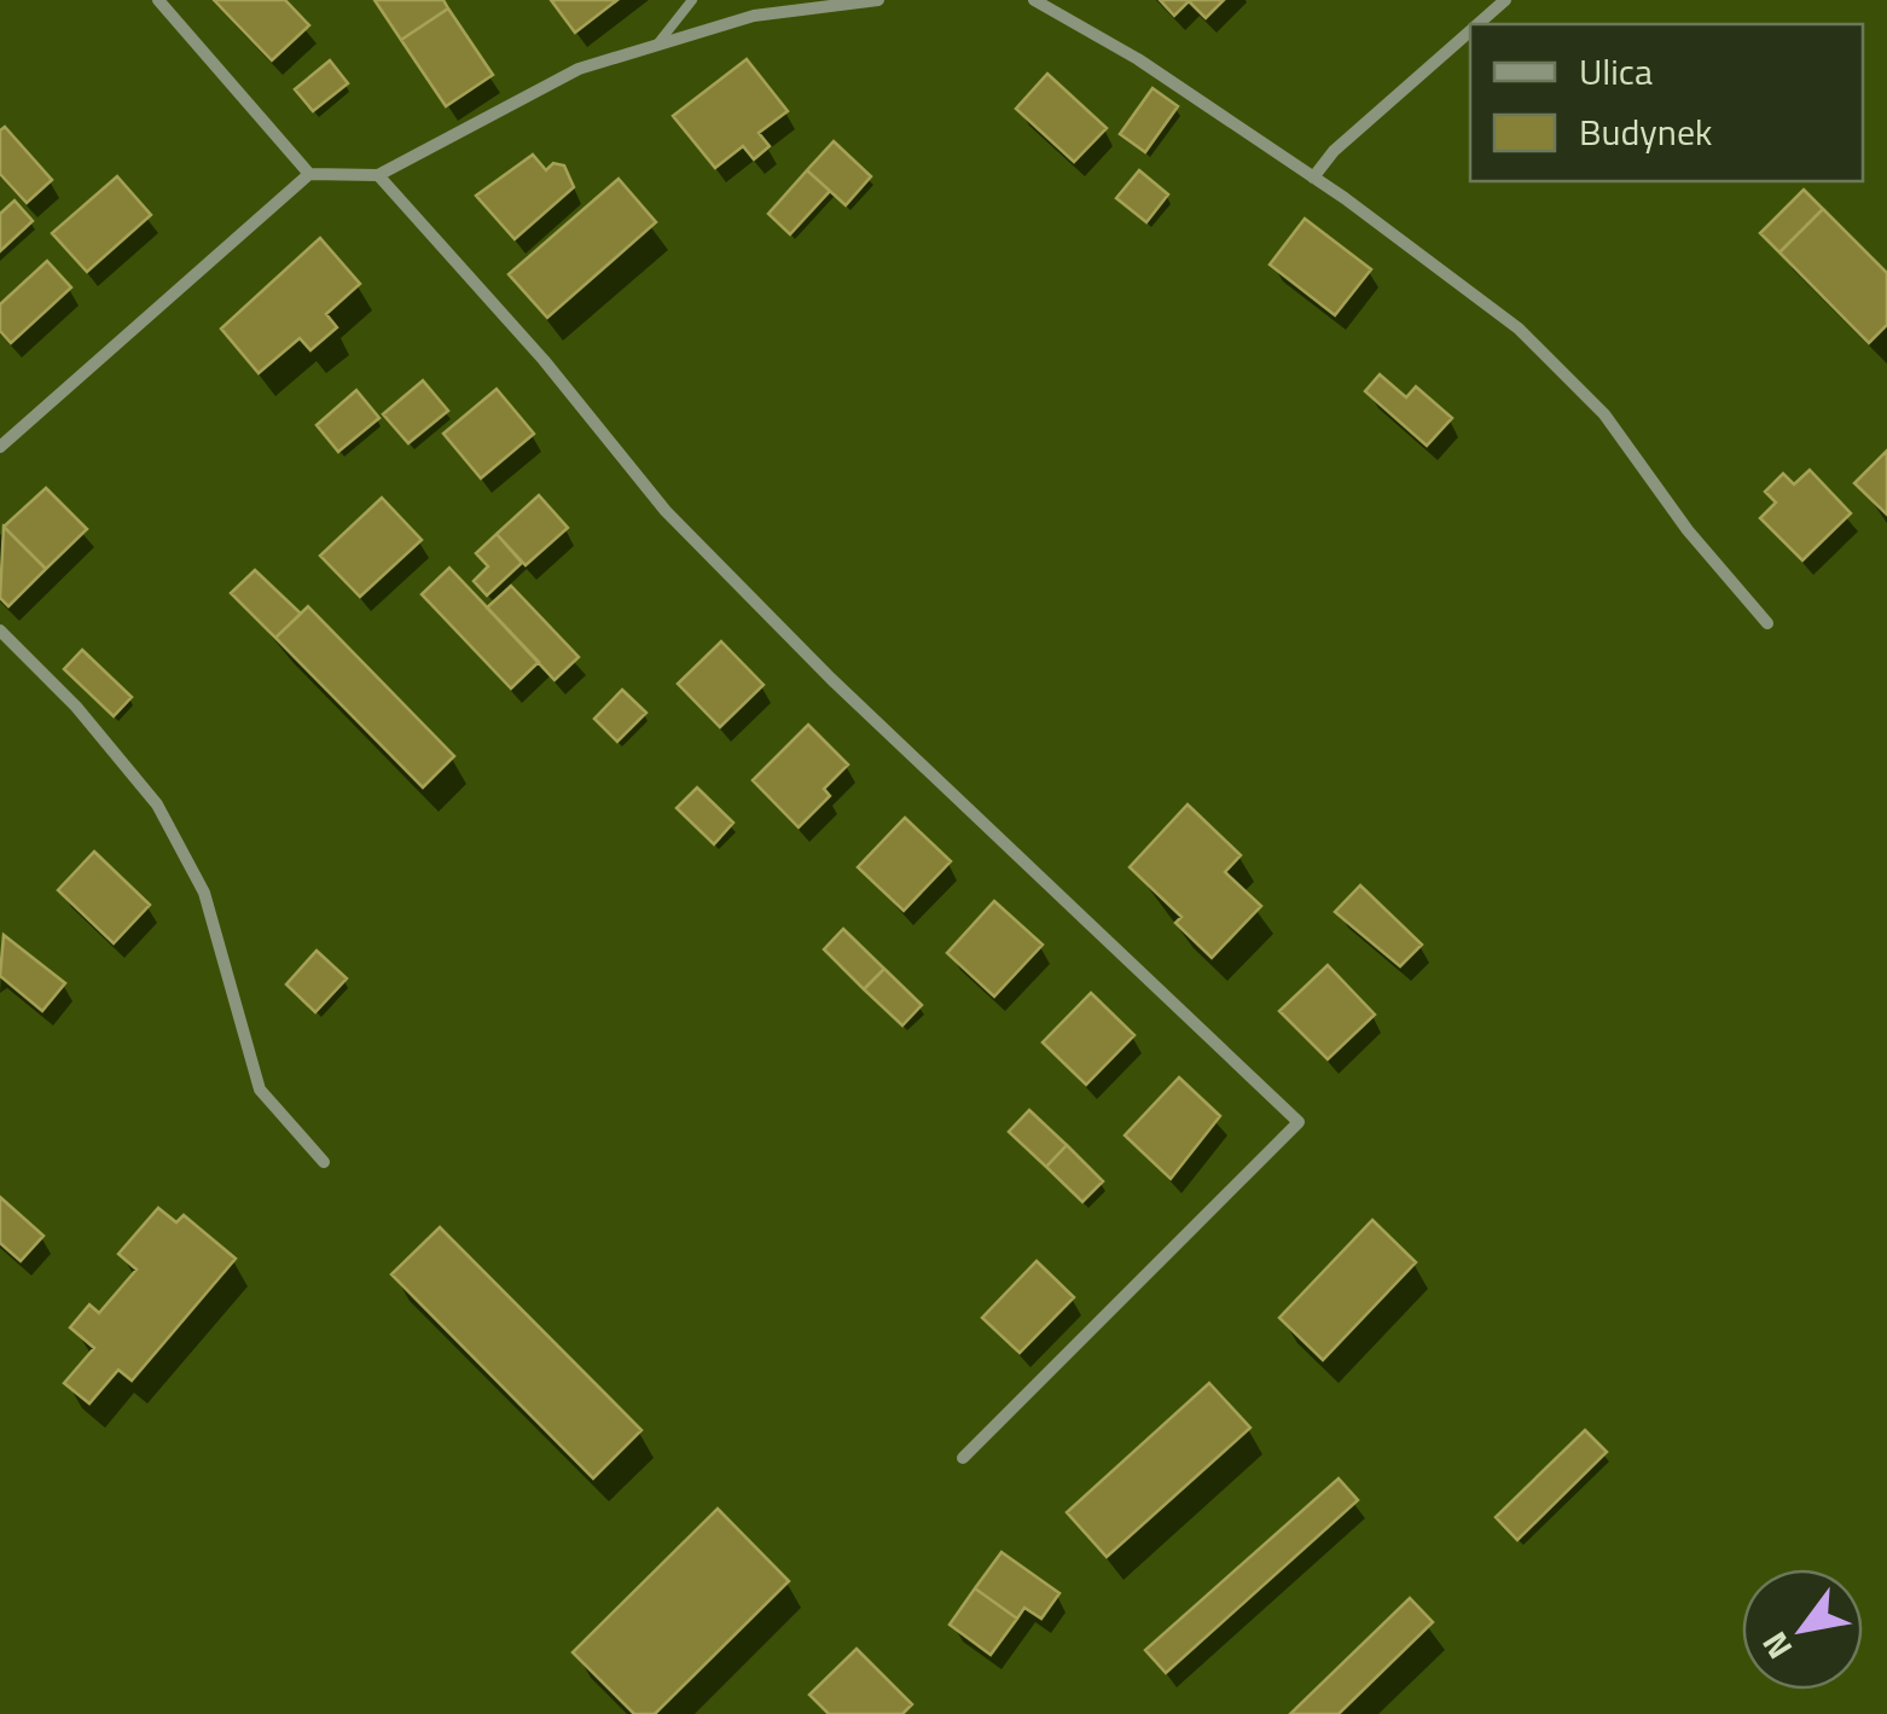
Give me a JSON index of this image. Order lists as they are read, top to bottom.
{
  "legend": ["Ulica", "Budynek"],
  "north": "bottom left"
}
